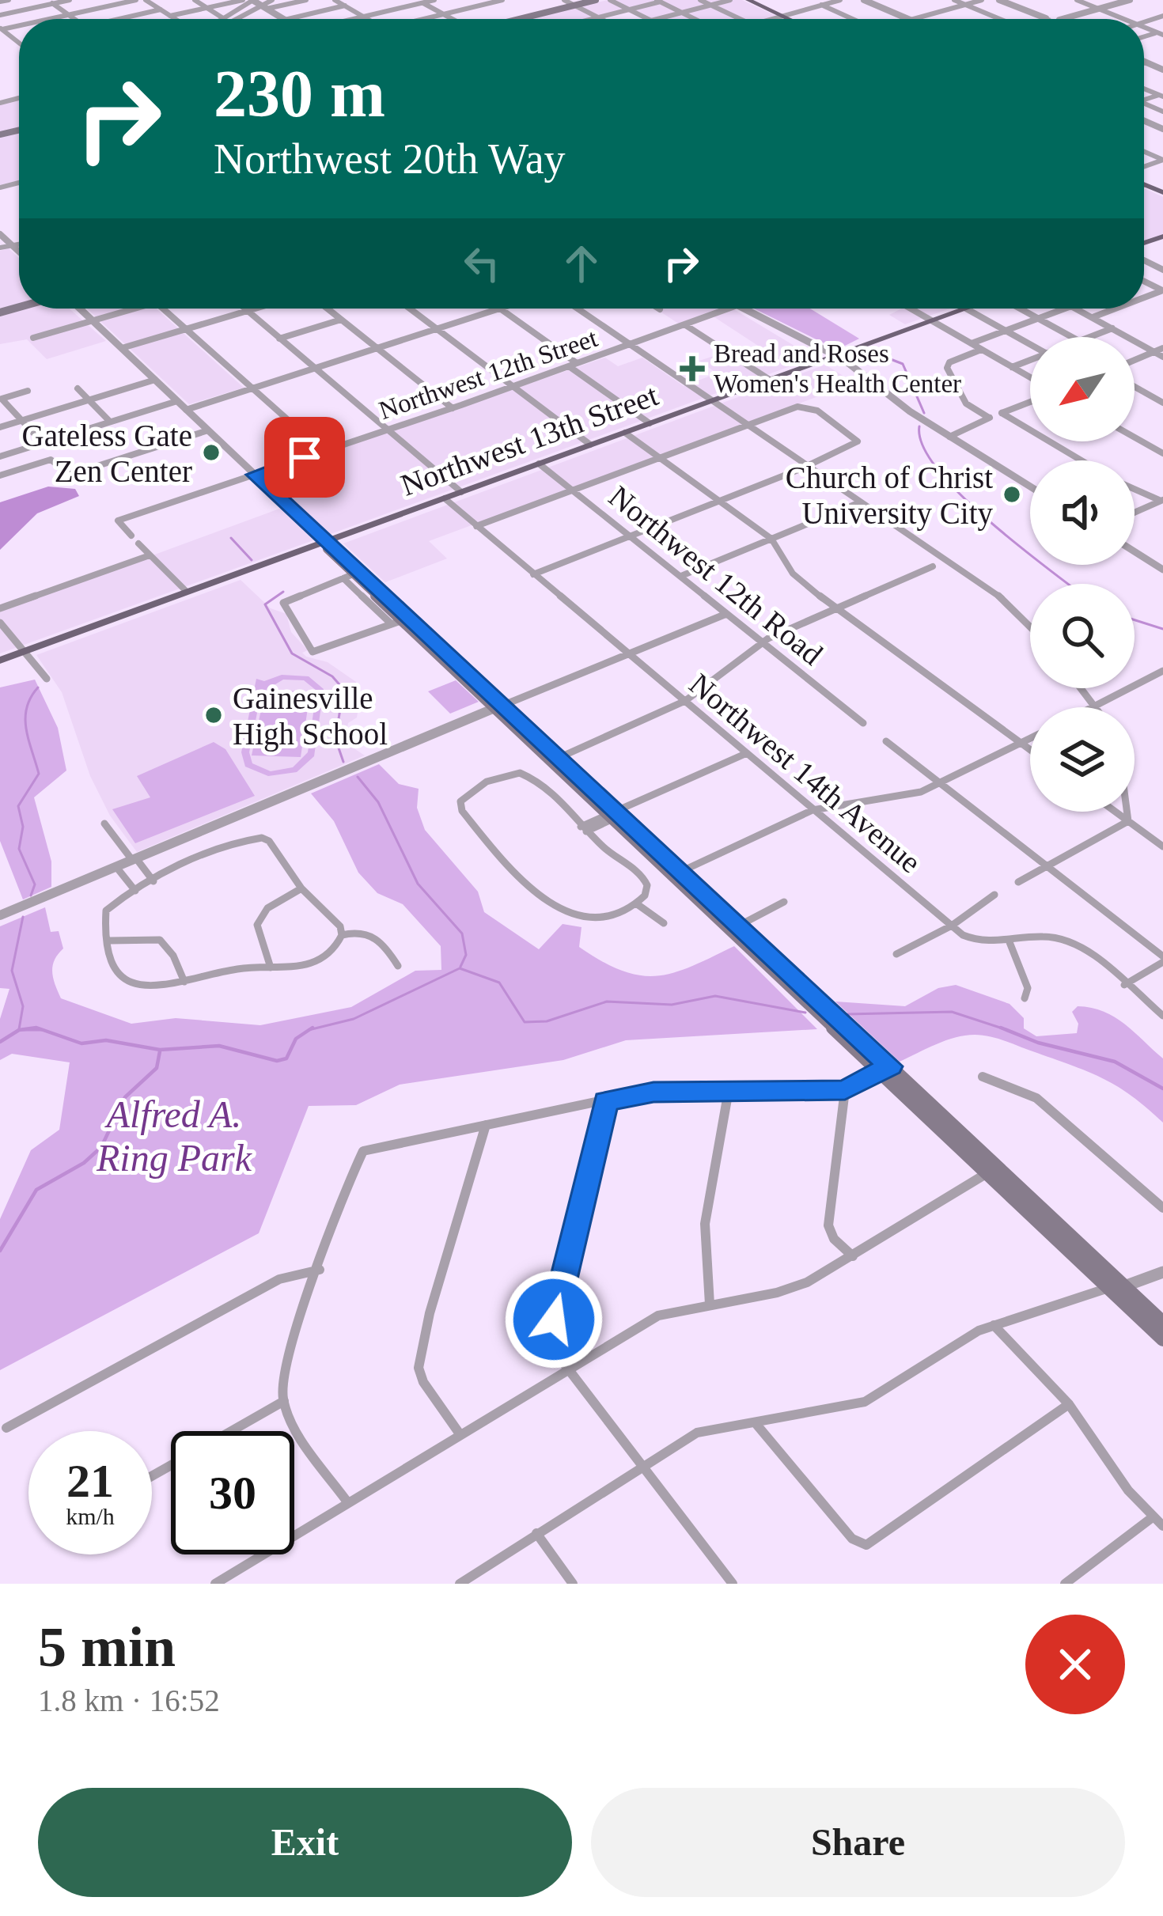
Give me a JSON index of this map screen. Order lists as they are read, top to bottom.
{
  "streets": {
    "main road": ["Northwest 13th Street"],
    "street": ["Northwest 12th Street", "Northwest 12th Road", "Northwest 14th Avenue"]
  },
  "crossings": [
    ["Northwest 13th Street", "Northwest 12th Road"],
    ["Northwest 13th Street", "Northwest 14th Avenue"]
  ],
  "parks": ["Alfred A. Ring Park"],
  "places": {
    "health": ["Bread and Roses Women's Health Center"],
    "other": ["Gateless Gate Zen Center", "Church of Christ University City", "Gainesville High School"]
  },
  "north": "bottom left",
  "page": {
    "turn": ["230 m", "Northwest 20th Way"],
    "speed": "21 km/h",
    "limit": "30",
    "heading": ["5 min", "1.8 km · 16:52"],
    "buttons": ["Exit", "Share"]
  }
}
